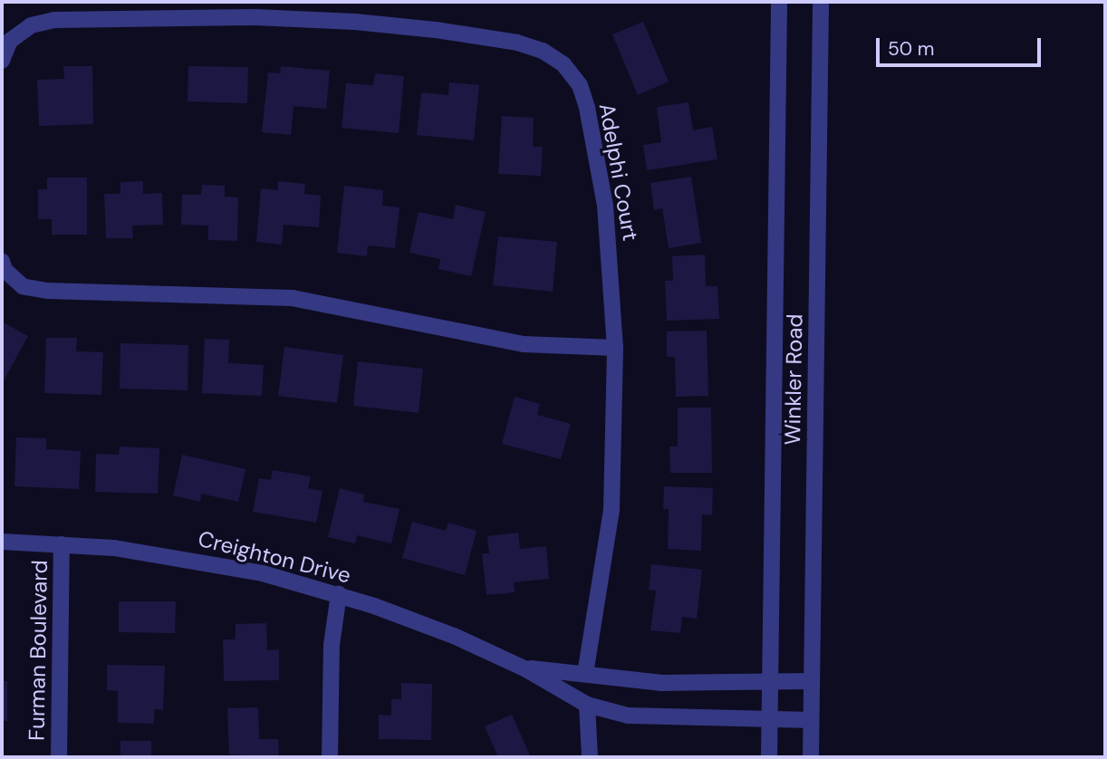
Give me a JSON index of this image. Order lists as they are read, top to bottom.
{
  "streets": {
    "street": [
      "Adelphi Court",
      "Winkler Road",
      "Creighton Drive",
      "Furman Boulevard"
    ]
  },
  "crossings": [
    ["Adelphi Court", "Creighton Drive"],
    ["Winkler Road", "Creighton Drive"],
    ["Creighton Drive", "Furman Boulevard"]
  ],
  "scale_bar": "50 m"
}
